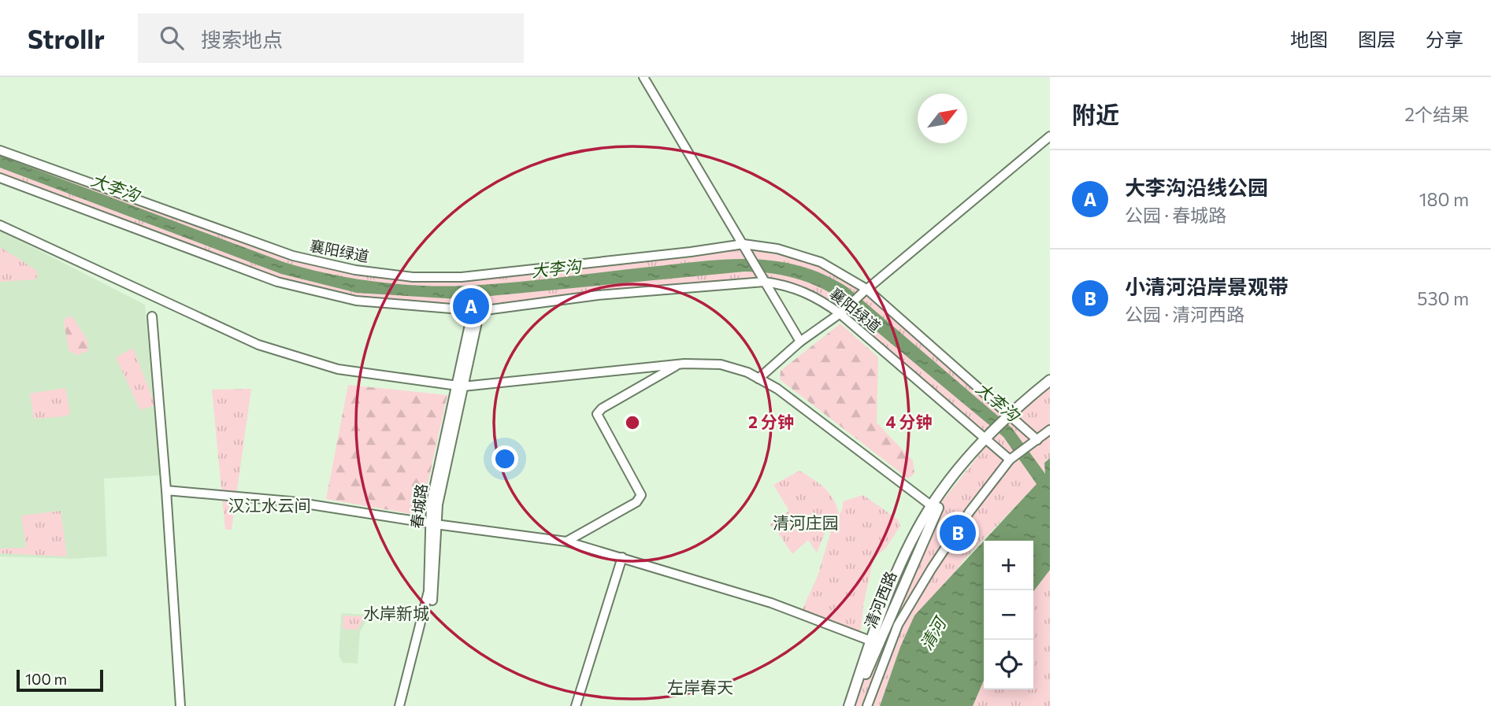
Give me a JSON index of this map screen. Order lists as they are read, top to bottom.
{
  "streets": {
    "main road": ["清河西路"],
    "street": ["襄阳绿道", "春城路"]
  },
  "crossings": [
    ["襄阳绿道", "春城路"]
  ],
  "districts": [
    "汉江水云间",
    "清河庄园",
    "水岸新城",
    "左岸春天"
  ],
  "water": ["大李沟", "清河"],
  "scale_bar": "100 m",
  "north": "top right",
  "page": {
    "header": "Strollr",
    "search": "搜索地点",
    "nav": ["地图", "图层", "分享"],
    "heading": ["附近", "2个结果"],
    "list": [
      {
        "mark": "A",
        "name": "大李沟沿线公园",
        "note": "公园 · 春城路",
        "value": "180 m"
      },
      {
        "mark": "B",
        "name": "小清河沿岸景观带",
        "note": "公园 · 清河西路",
        "value": "530 m"
      }
    ],
    "pins": ["A", "B"],
    "map_buttons": ["+", "−"],
    "scale": "100 m"
  },
  "rings": ["2 分钟", "4 分钟"]
}
